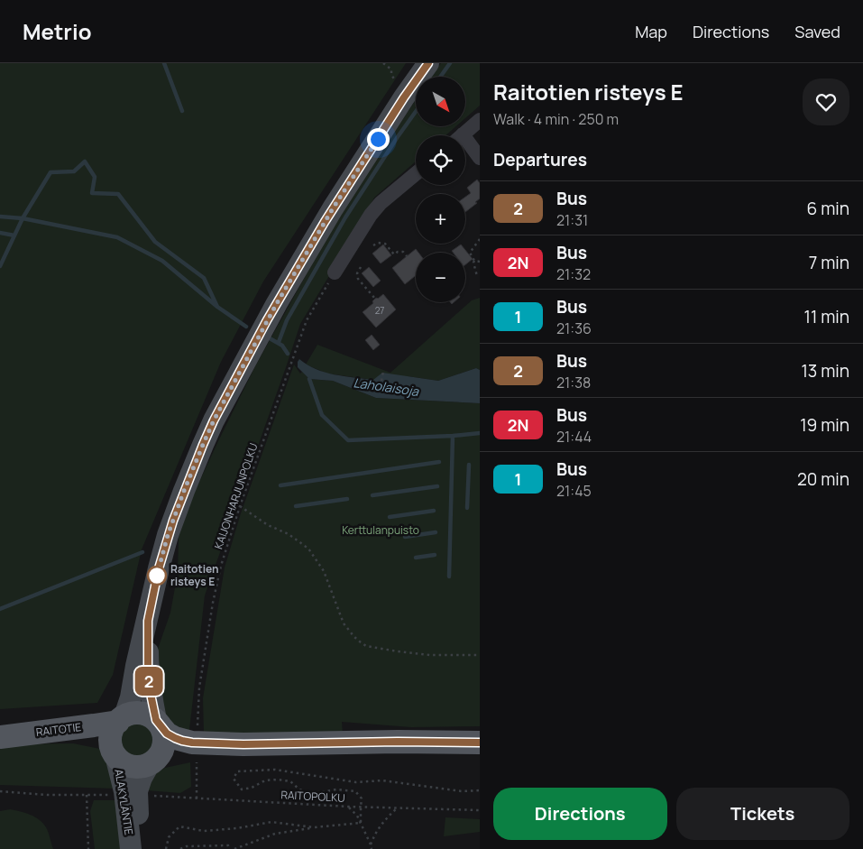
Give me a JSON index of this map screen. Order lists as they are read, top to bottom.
{
  "streets": {
    "main road": ["RAITOTIE", "ALAKYLÄNTIE"],
    "path": ["KAIJONHARJUNPOLKU", "RAITOPOLKU"]
  },
  "crossings": [
    ["RAITOTIE", "ALAKYLÄNTIE"]
  ],
  "water": ["Laholaisoja"],
  "parks": ["Kerttulanpuisto"],
  "places": ["Raitotien risteys E"],
  "lines": ["bus line 2"],
  "house_numbers": ["27"],
  "north": "bottom right",
  "page": {
    "header": "Metrio",
    "nav": ["Map", "Directions", "Saved"],
    "on_map": "2",
    "heading": [
      ["Raitotien risteys E", "Walk · 4 min · 250 m"],
      "Departures"
    ],
    "map_buttons": ["+", "−"],
    "list": [
      {
        "mark": "2",
        "name": "Bus",
        "note": "21:31",
        "value": "6 min"
      },
      {
        "mark": "2N",
        "name": "Bus",
        "note": "21:32",
        "value": "7 min"
      },
      {
        "mark": "1",
        "name": "Bus",
        "note": "21:36",
        "value": "11 min"
      },
      {
        "mark": "2",
        "name": "Bus",
        "note": "21:38",
        "value": "13 min"
      },
      {
        "mark": "2N",
        "name": "Bus",
        "note": "21:44",
        "value": "19 min"
      },
      {
        "mark": "1",
        "name": "Bus",
        "note": "21:45",
        "value": "20 min"
      }
    ],
    "buttons": ["Directions", "Tickets"]
  }
}
